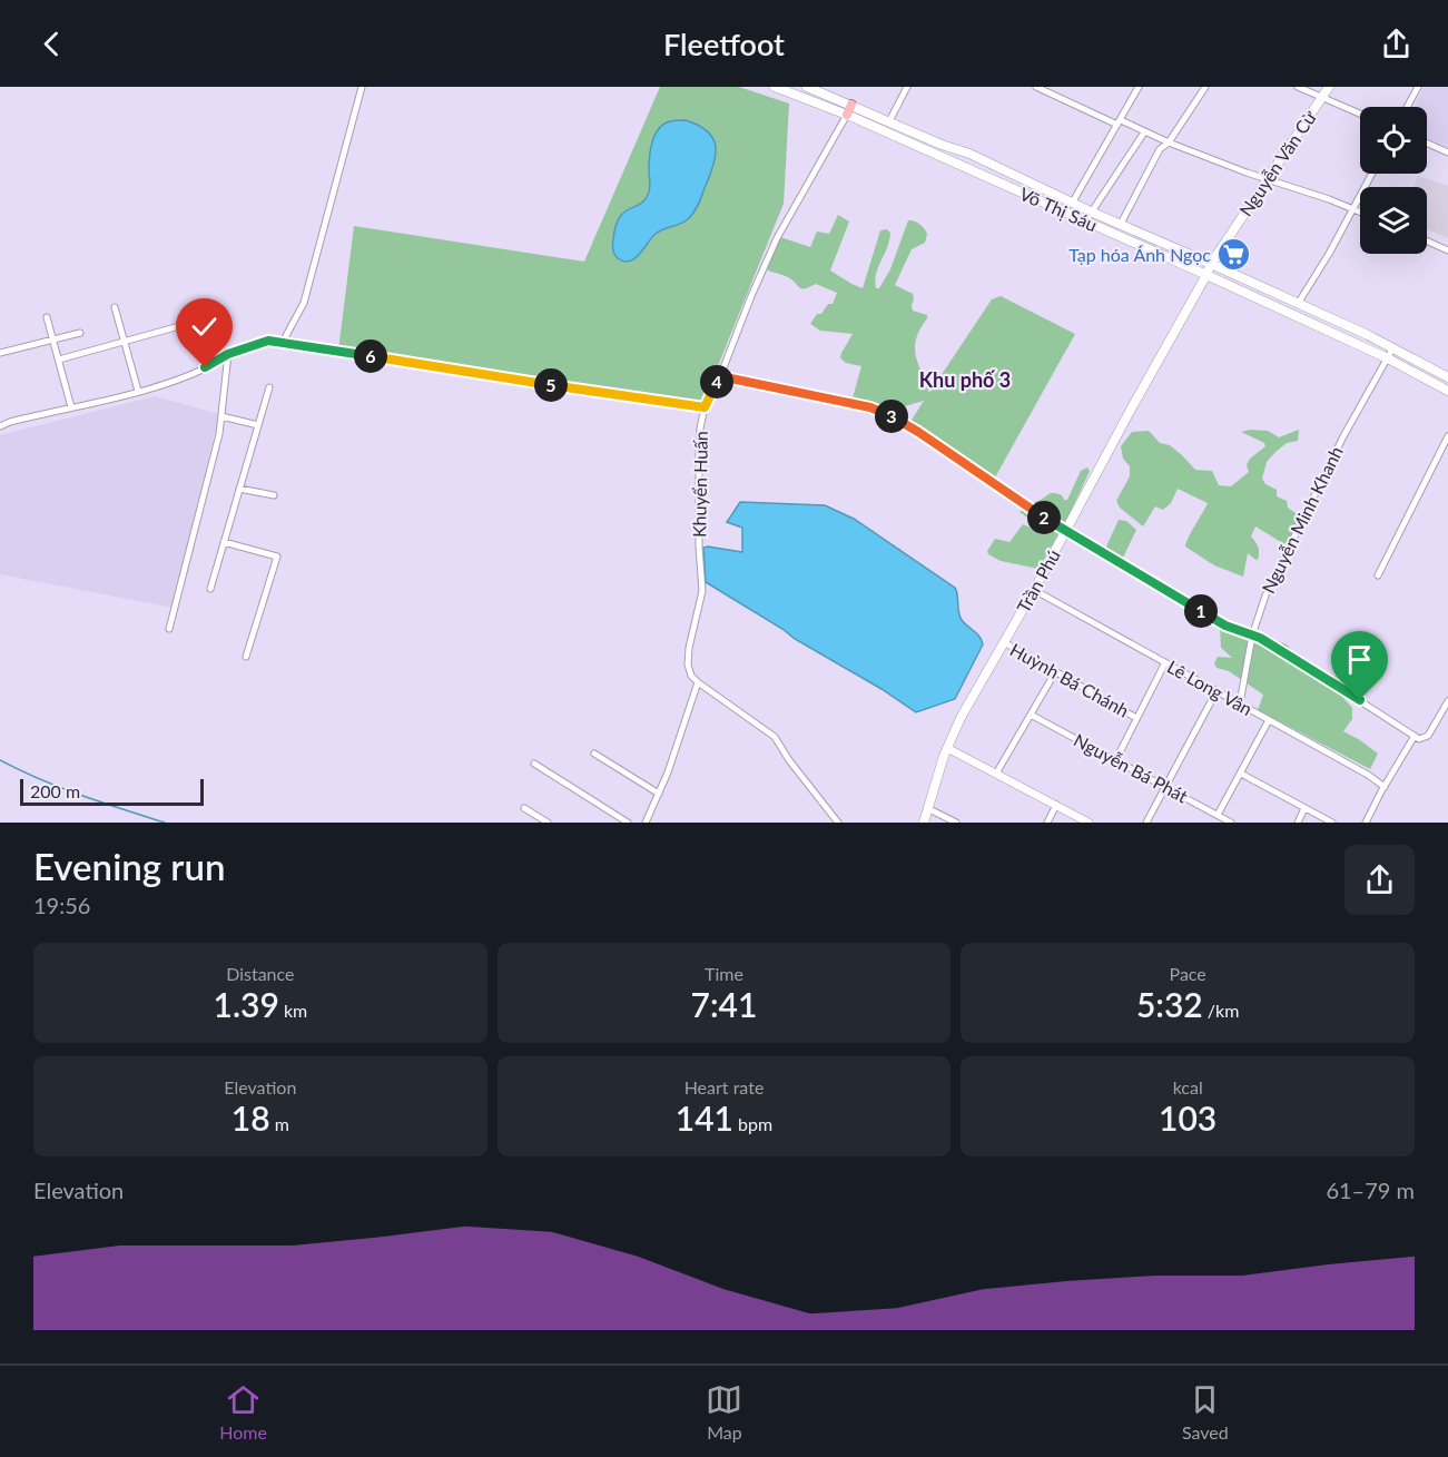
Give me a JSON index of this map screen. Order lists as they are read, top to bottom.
{
  "streets": {
    "main road": ["Nguyễn Văn Cừ", "Võ Thị Sáu", "Trần Phú"],
    "street": [
      "Khuyển Huấn",
      "Nguyễn Minh Khanh",
      "Huỳnh Bá Chánh",
      "Lê Long Vân",
      "Nguyễn Bá Phát"
    ]
  },
  "crossings": [
    ["Nguyễn Văn Cừ", "Võ Thị Sáu"],
    ["Nguyễn Văn Cừ", "Trần Phú"],
    ["Võ Thị Sáu", "Khuyển Huấn"],
    ["Võ Thị Sáu", "Nguyễn Minh Khanh"],
    ["Võ Thị Sáu", "Trần Phú"],
    ["Nguyễn Minh Khanh", "Lê Long Vân"],
    ["Trần Phú", "Huỳnh Bá Chánh"],
    ["Trần Phú", "Lê Long Vân"]
  ],
  "districts": ["Khu phố 3"],
  "places": {
    "supermarket": ["Tạp hóa Ánh Ngọc"]
  },
  "scale_bar": "200 m",
  "page": {
    "header": "Fleetfoot",
    "pins": [
      "6",
      "4",
      "5",
      "3",
      "2",
      "1"
    ],
    "scale": "200 m",
    "heading": ["Evening run", "19:56"],
    "stats": [
      ["Distance", "1.39 km"],
      ["Time", "7:41"],
      ["Pace", "5:32 /km"],
      ["Elevation", "18 m"],
      ["Heart rate", "141 bpm"],
      ["kcal", "103"]
    ],
    "chart": ["Elevation", "61–79 m"],
    "tabs": ["Home", "Map", "Saved"]
  }
}
